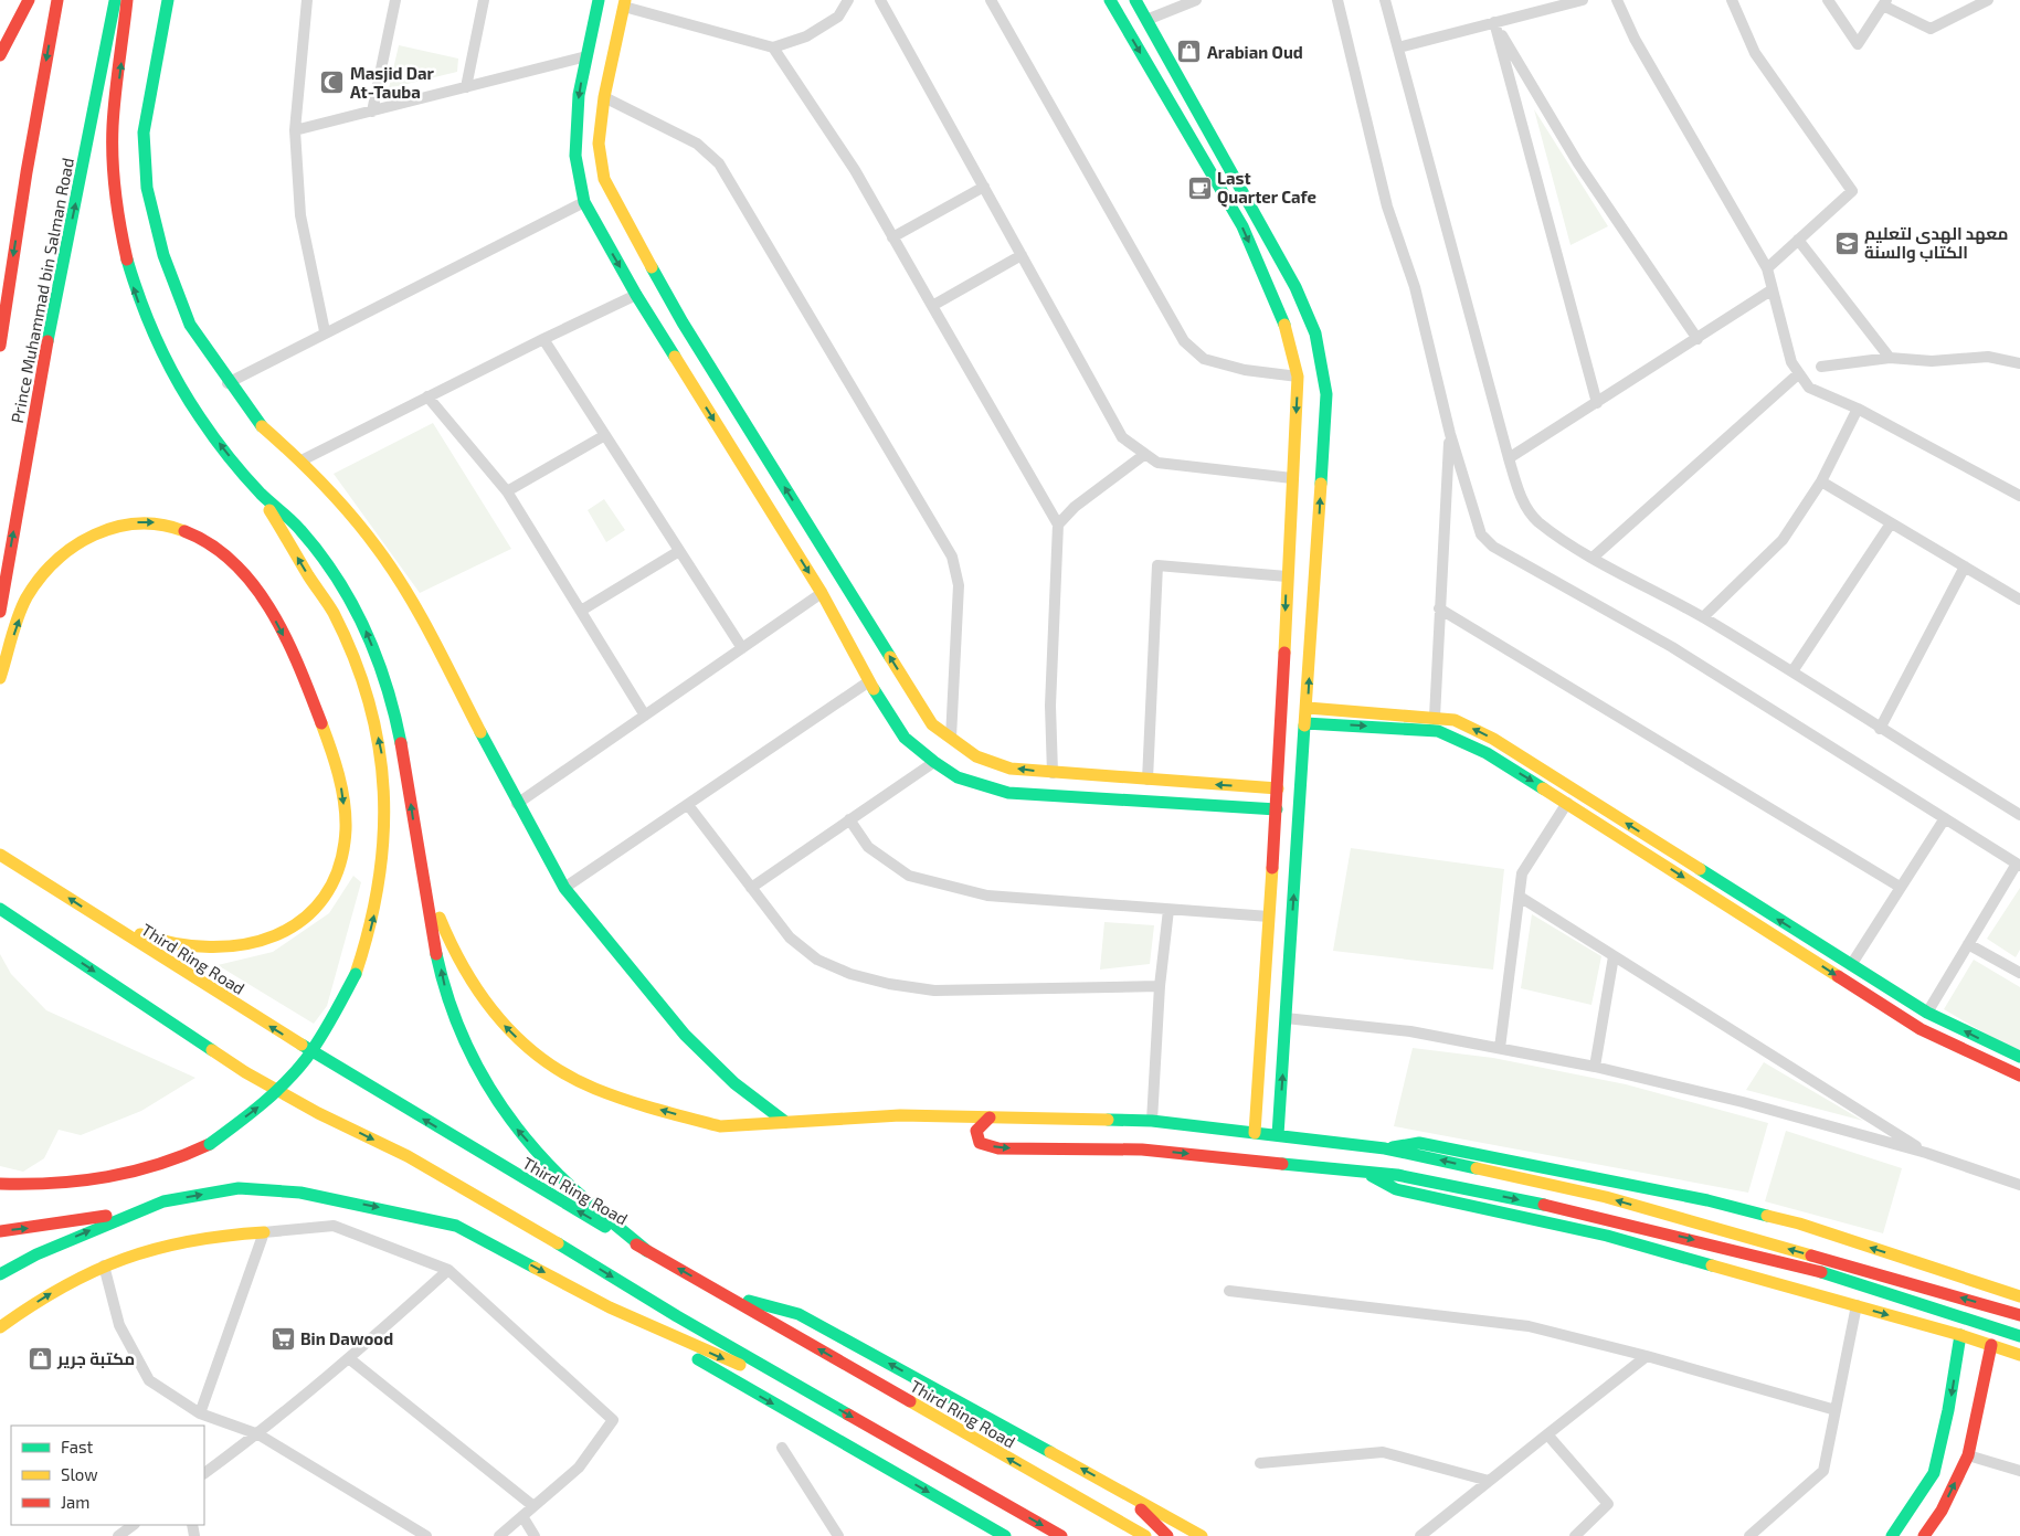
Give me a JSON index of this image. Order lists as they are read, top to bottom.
{
  "streets": {
    "main road": ["Prince Muhammad bin Salman Road", "Third Ring Road"]
  },
  "places": {
    "shop": ["Arabian Oud", "مكتبة جرير"],
    "mosque": ["Masjid Dar At-Tauba"],
    "cafe": ["Last Quarter Cafe"],
    "school or university": ["معهد الهدى لتعليم الكتاب والسنة"],
    "supermarket": ["Bin Dawood"]
  },
  "legend": ["Fast", "Slow", "Jam"]
}
